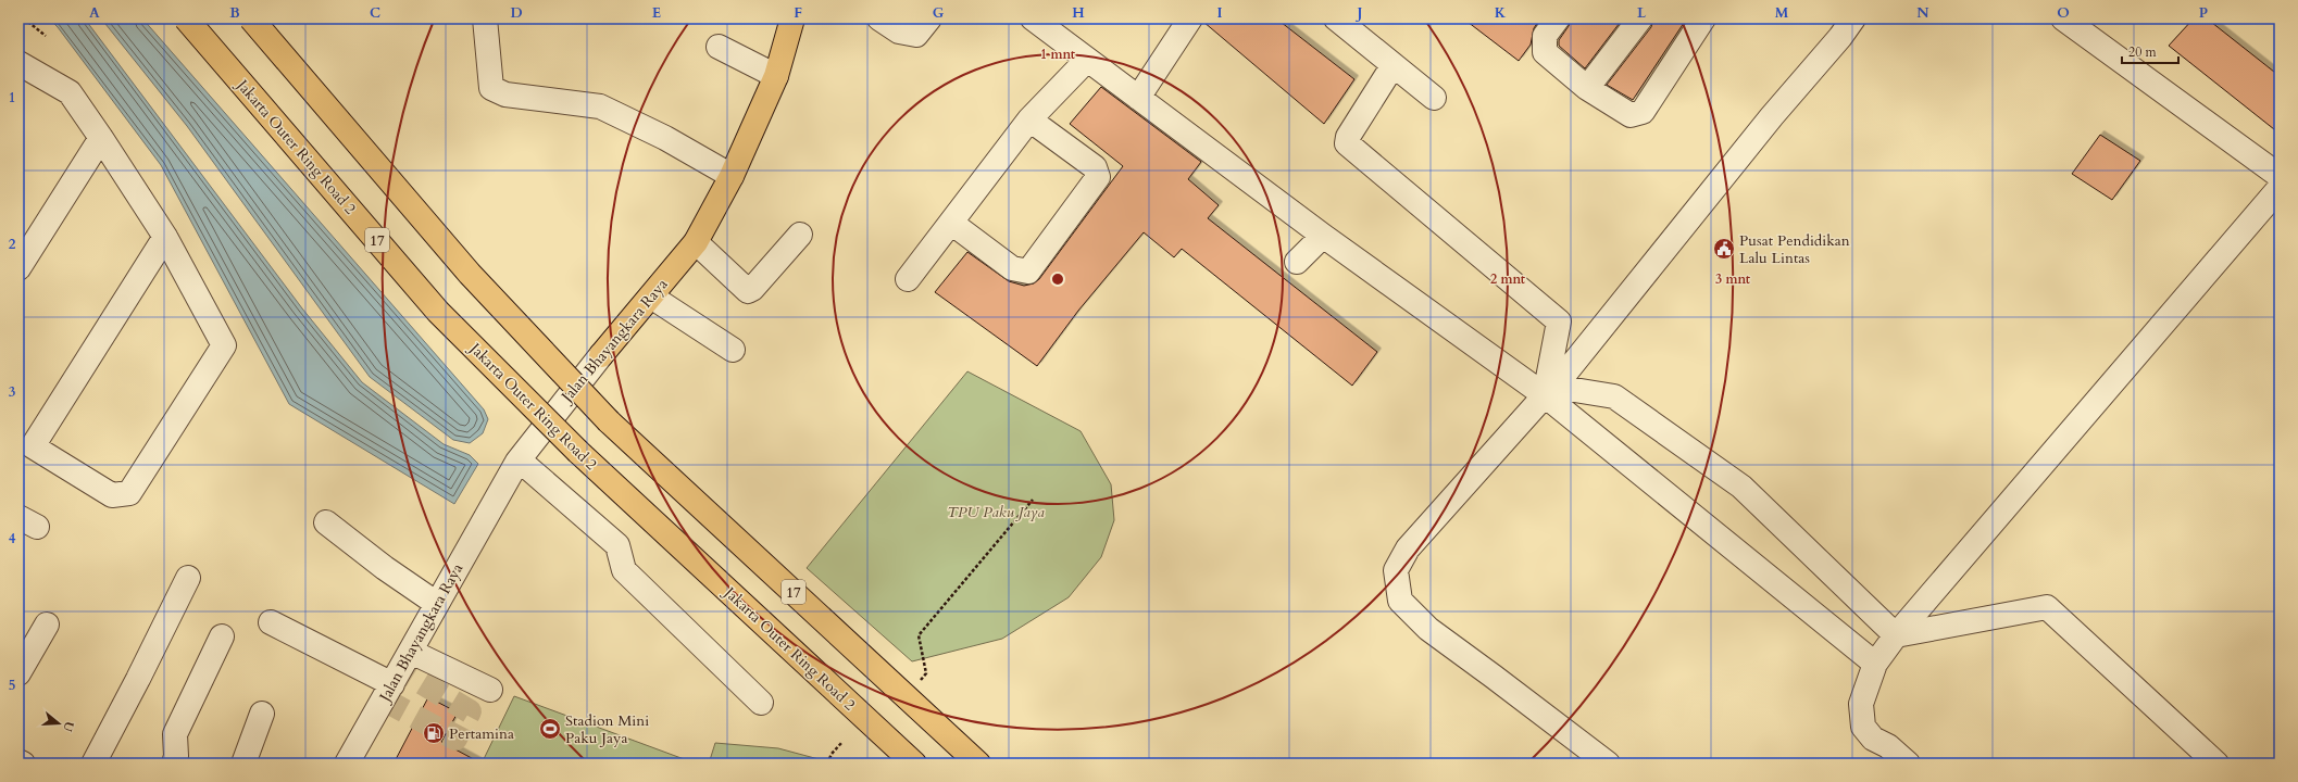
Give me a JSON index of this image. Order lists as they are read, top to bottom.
{
  "streets": {
    "main road": ["Jakarta Outer Ring Road 2", "17", "Jalan Bhayangkara Raya"]
  },
  "parks": ["TPU Paku Jaya"],
  "places": {
    "public building": ["Pusat Pendidikan Lalu Lintas"],
    "sports": ["Stadion Mini Paku Jaya"],
    "fuel station": ["Pertamina"]
  },
  "scale_bar": "20 m",
  "north": "right",
  "grid": {
    "columns": [
      "A",
      "B",
      "C",
      "D",
      "E",
      "F",
      "G",
      "H",
      "I",
      "J",
      "K",
      "L",
      "M",
      "N",
      "O",
      "P"
    ],
    "rows": [
      "1",
      "2",
      "3",
      "4",
      "5"
    ]
  },
  "rings": ["1 mnt", "2 mnt", "3 mnt"]
}
